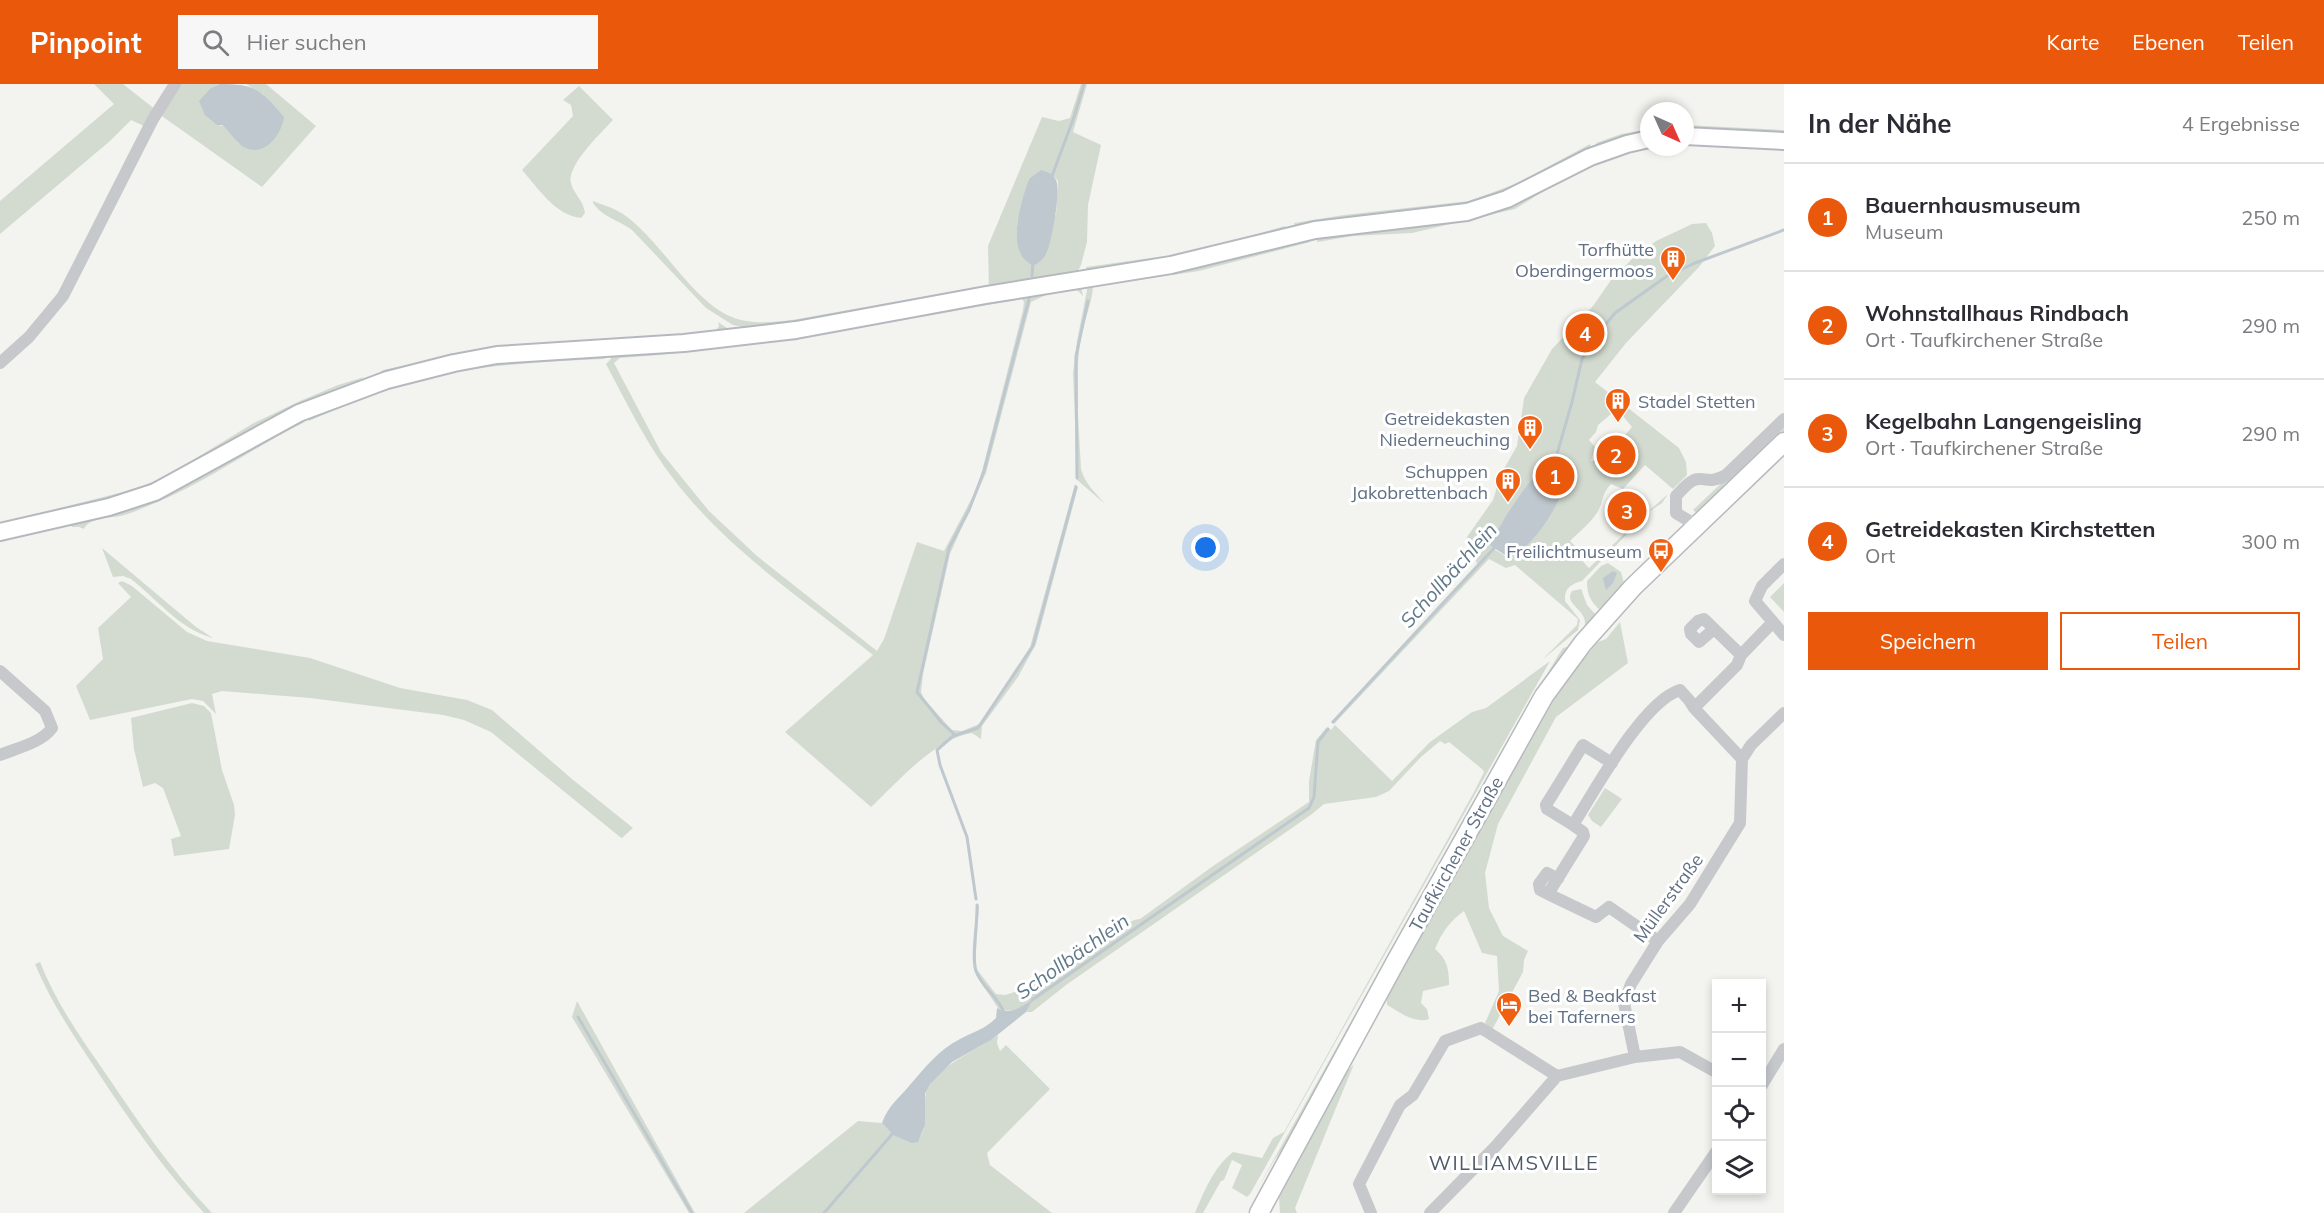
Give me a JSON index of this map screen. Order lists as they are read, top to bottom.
{
  "streets": {
    "main road": ["Taufkirchener Straße"],
    "street": ["Müllerstraße"]
  },
  "districts": ["WILLIAMSVILLE"],
  "water": ["Schollbächlein"],
  "places": {
    "building": [
      "Torfhütte Oberdingermoos",
      "Stadel Stetten",
      "Getreidekasten Niederneuching",
      "Schuppen Jakobrettenbach"
    ],
    "bus stop": ["Freilichtmuseum"],
    "hotel": ["Bed & Beakfast bei Taferners"]
  },
  "north": "bottom right",
  "page": {
    "header": "Pinpoint",
    "search": "Hier suchen",
    "nav": ["Karte", "Ebenen", "Teilen"],
    "heading": ["In der Nähe", "4 Ergebnisse"],
    "list": [
      {
        "mark": "1",
        "name": "Bauernhausmuseum",
        "note": "Museum",
        "value": "250 m"
      },
      {
        "mark": "2",
        "name": "Wohnstallhaus Rindbach",
        "note": "Ort · Taufkirchener Straße",
        "value": "290 m"
      },
      {
        "mark": "3",
        "name": "Kegelbahn Langengeisling",
        "note": "Ort · Taufkirchener Straße",
        "value": "290 m"
      },
      {
        "mark": "4",
        "name": "Getreidekasten Kirchstetten",
        "note": "Ort",
        "value": "300 m"
      }
    ],
    "pins": [
      "4",
      "2",
      "1",
      "3"
    ],
    "buttons": ["Speichern", "Teilen"],
    "map_buttons": ["+", "−"]
  }
}
